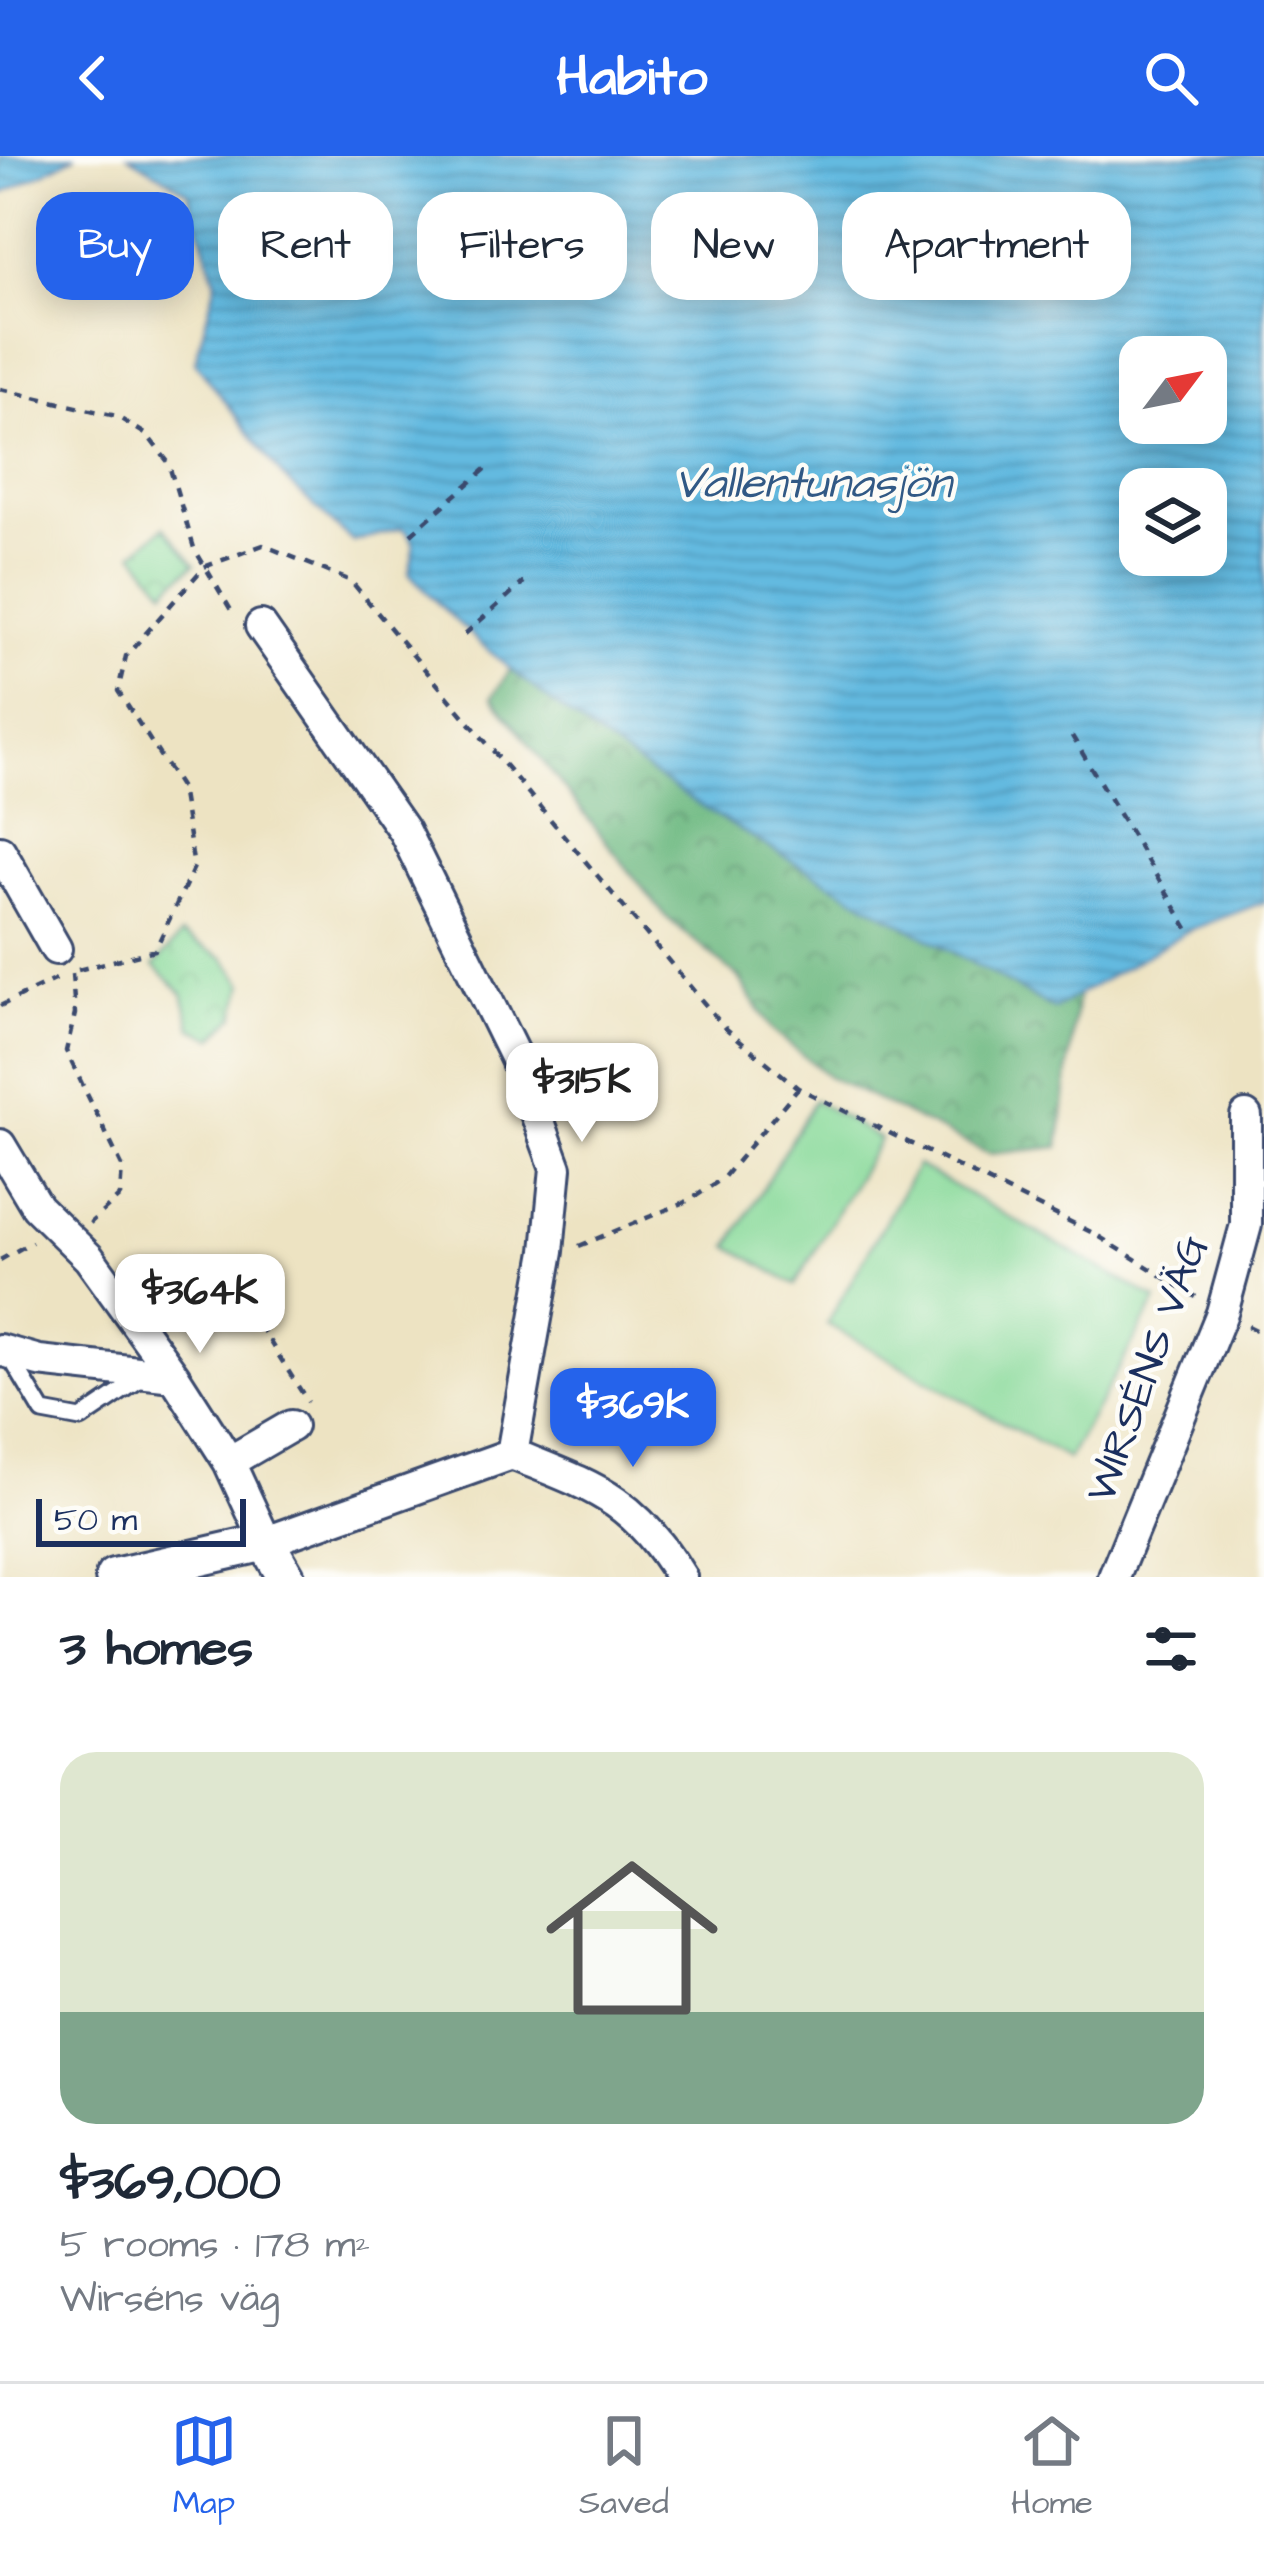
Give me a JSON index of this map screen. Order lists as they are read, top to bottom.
{
  "streets": {
    "street": ["WIRSÉNS VÄG"]
  },
  "water": ["Vallentunasjön"],
  "scale_bar": "50 m",
  "north": "top right",
  "page": {
    "header": "Habito",
    "chip": [
      "Buy",
      "Rent",
      "Filters",
      "New",
      "Apartment"
    ],
    "price": ["$315K", "$364K", "$369K"],
    "scale": "50 m",
    "heading": "3 homes",
    "list": [
      {
        "name": "$369,000",
        "note": "5 rooms · 178 m² · Wirséns väg"
      }
    ],
    "tabs": ["Map", "Saved", "Home"]
  }
}
